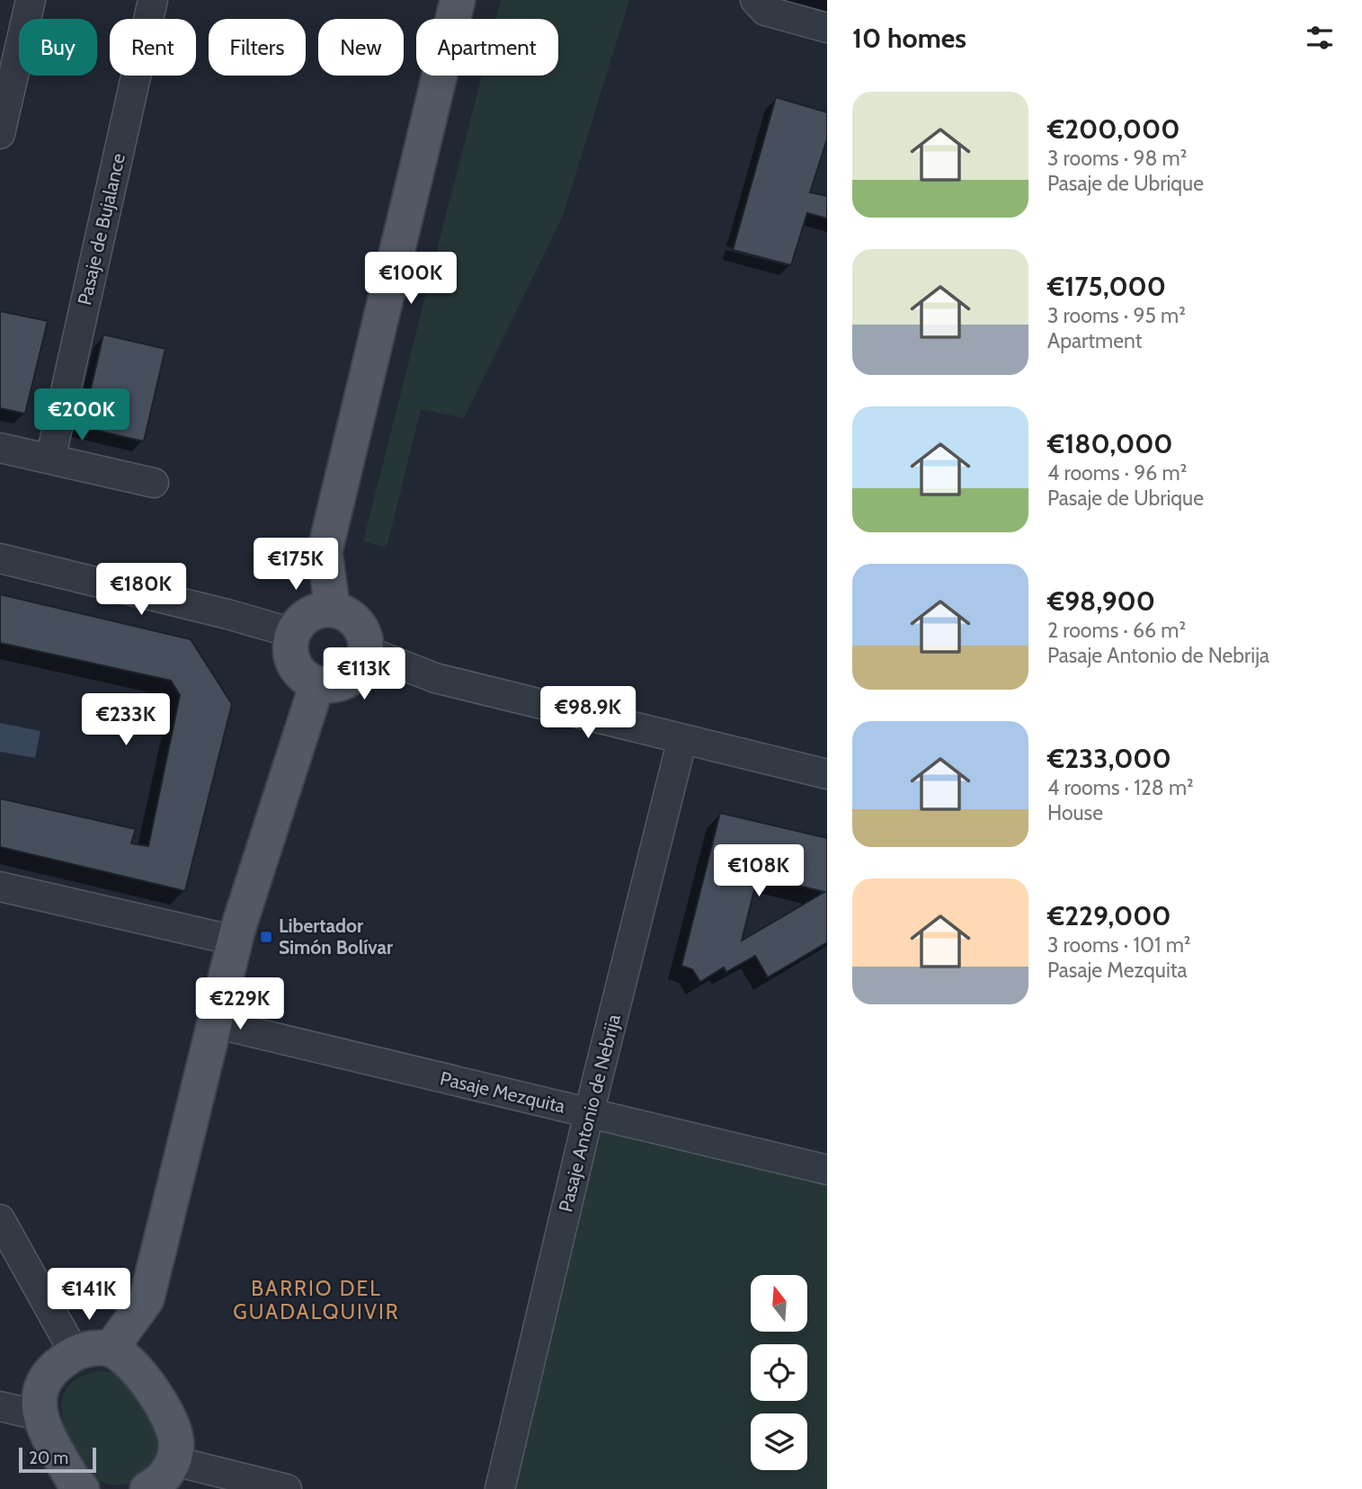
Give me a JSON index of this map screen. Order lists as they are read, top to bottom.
{
  "streets": {
    "street": ["Pasaje de Bujalance", "Pasaje Mezquita", "Pasaje Antonio de Nebrija"]
  },
  "crossings": [
    ["Pasaje Mezquita", "Pasaje Antonio de Nebrija"]
  ],
  "districts": ["BARRIO DEL GUADALQUIVIR"],
  "places": {
    "transit": ["Libertador Simón Bolívar"]
  },
  "scale_bar": "20 m",
  "north": "top",
  "page": {
    "heading": "10 homes",
    "chip": [
      "Buy",
      "Rent",
      "Filters",
      "New",
      "Apartment"
    ],
    "list": [
      {
        "name": "€200,000",
        "note": "3 rooms · 98 m² · Pasaje de Ubrique"
      },
      {
        "name": "€175,000",
        "note": "3 rooms · 95 m² · Apartment"
      },
      {
        "name": "€180,000",
        "note": "4 rooms · 96 m² · Pasaje de Ubrique"
      },
      {
        "name": "€98,900",
        "note": "2 rooms · 66 m² · Pasaje Antonio de Nebrija"
      },
      {
        "name": "€233,000",
        "note": "4 rooms · 128 m² · House"
      },
      {
        "name": "€229,000",
        "note": "3 rooms · 101 m² · Pasaje Mezquita"
      }
    ],
    "price": [
      "€100K",
      "€200K",
      "€175K",
      "€180K",
      "€113K",
      "€98.9K",
      "€233K",
      "€108K",
      "€229K",
      "€141K"
    ],
    "scale": "20 m"
  }
}
